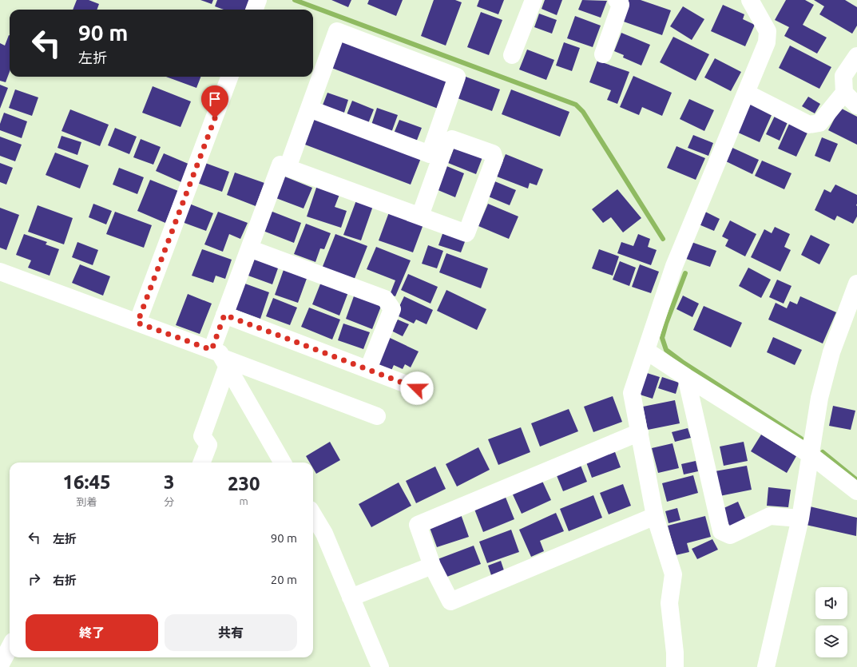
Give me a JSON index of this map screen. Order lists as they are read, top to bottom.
{
  "page": {
    "turn": ["90 m", "左折"],
    "eta": [
      "16:45",
      "到着",
      "3",
      "分",
      "230",
      "m"
    ],
    "list": [
      {
        "name": "左折",
        "value": "90 m"
      },
      {
        "name": "右折",
        "value": "20 m"
      }
    ],
    "buttons": ["終了", "共有"]
  }
}
